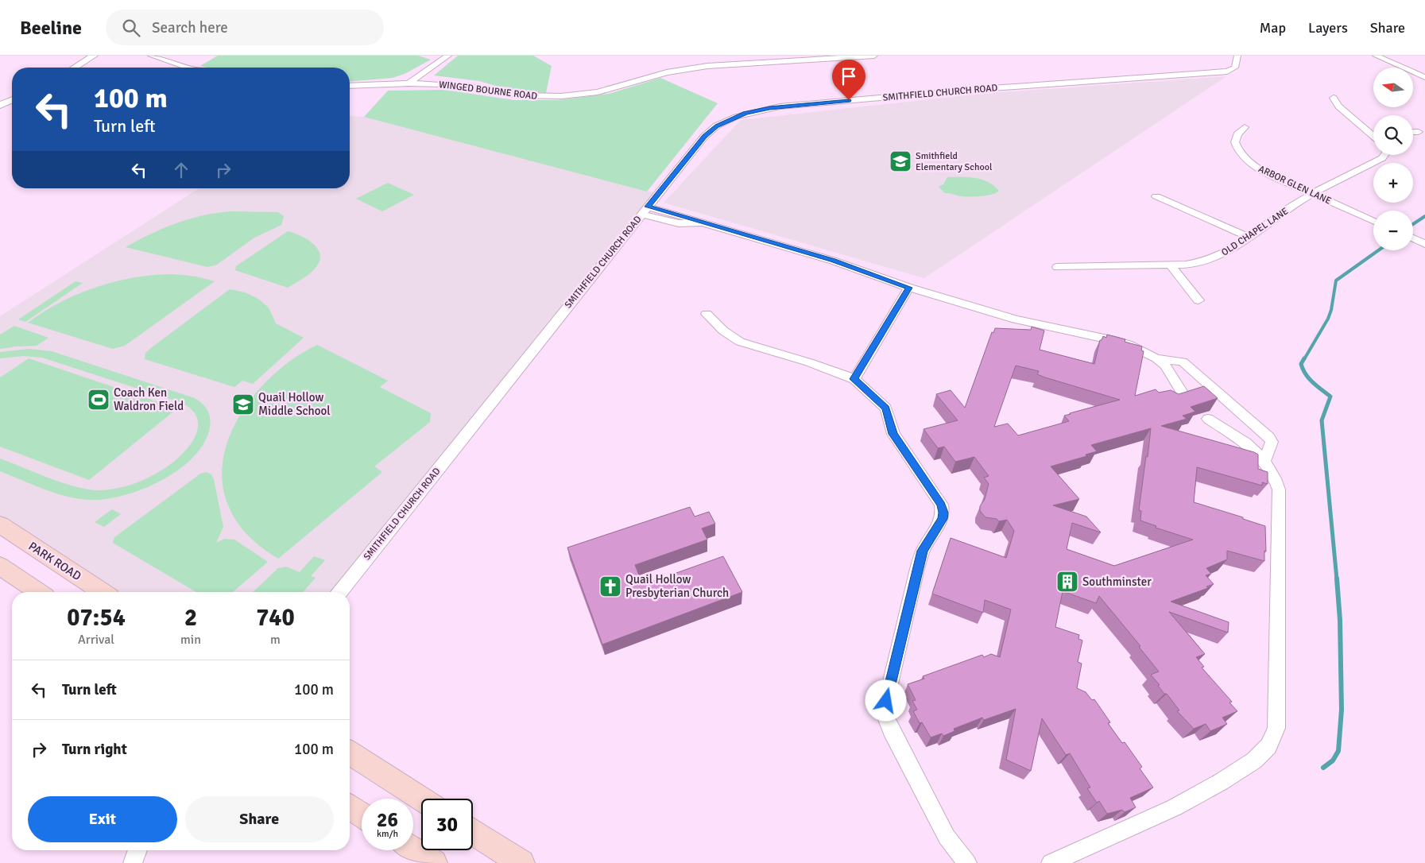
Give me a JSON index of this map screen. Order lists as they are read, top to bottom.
{
  "streets": {
    "main road": ["PARK ROAD"],
    "street": [
      "WINGED BOURNE ROAD",
      "SMITHFIELD CHURCH ROAD",
      "ARBOR GLEN LANE",
      "OLD CHAPEL LANE"
    ]
  },
  "crossings": [
    ["ARBOR GLEN LANE", "OLD CHAPEL LANE"]
  ],
  "places": {
    "school or university": ["Smithfield Elementary School", "Quail Hollow Middle School"],
    "sports": ["Coach Ken Waldron Field"],
    "building": ["Southminster"],
    "church": ["Quail Hollow Presbyterian Church"]
  },
  "north": "left",
  "page": {
    "header": "Beeline",
    "search": "Search here",
    "nav": ["Map", "Layers", "Share"],
    "map_buttons": ["+", "−"],
    "turn": ["100 m", "Turn left"],
    "eta": [
      "07:54",
      "Arrival",
      "2",
      "min",
      "740",
      "m"
    ],
    "list": [
      {
        "name": "Turn left",
        "value": "100 m"
      },
      {
        "name": "Turn right",
        "value": "100 m"
      }
    ],
    "buttons": ["Exit", "Share"],
    "speed": "26 km/h",
    "limit": "30"
  }
}
